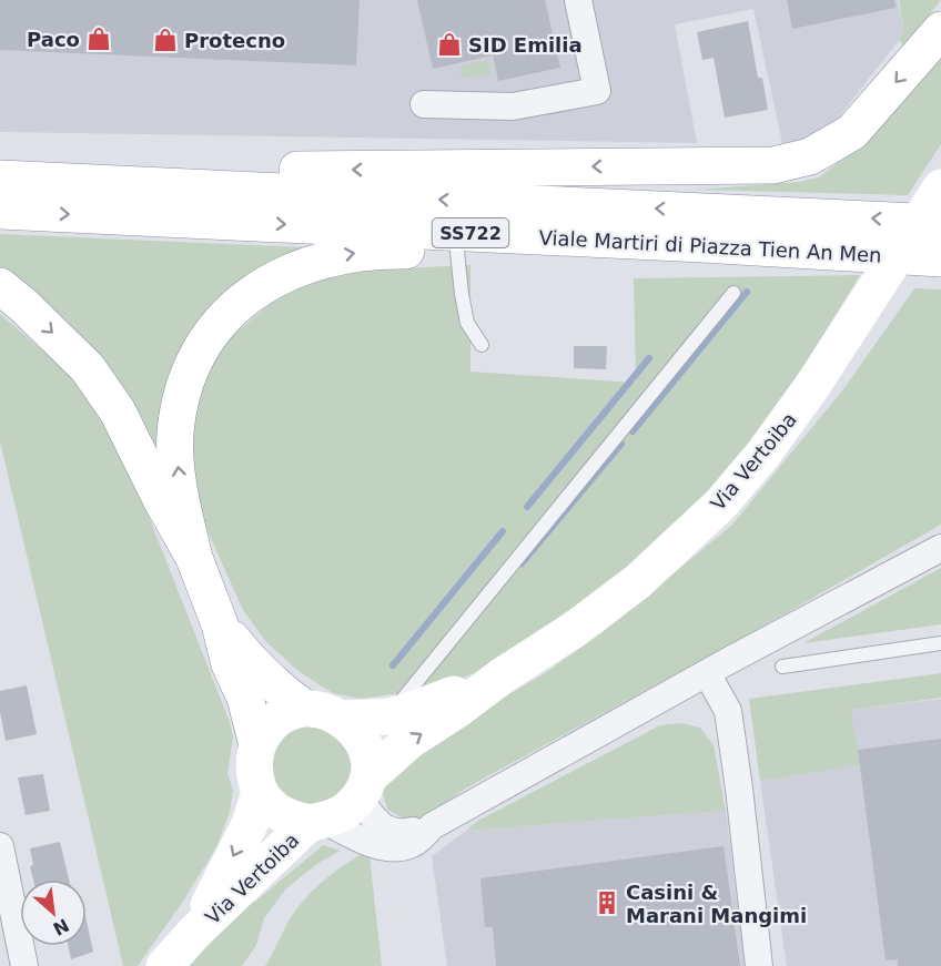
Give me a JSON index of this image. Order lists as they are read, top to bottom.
{
  "streets": {
    "main road": ["SS722", "Viale Martiri di Piazza Tien An Men", "Via Vertoiba"]
  },
  "crossings": [
    ["SS722", "Viale Martiri di Piazza Tien An Men"],
    ["SS722", "Via Vertoiba"]
  ],
  "places": {
    "shop": ["Paco", "Protecno", "SID Emilia"],
    "building": ["Casini & Marani Mangimi"]
  },
  "north": "bottom right"
}
